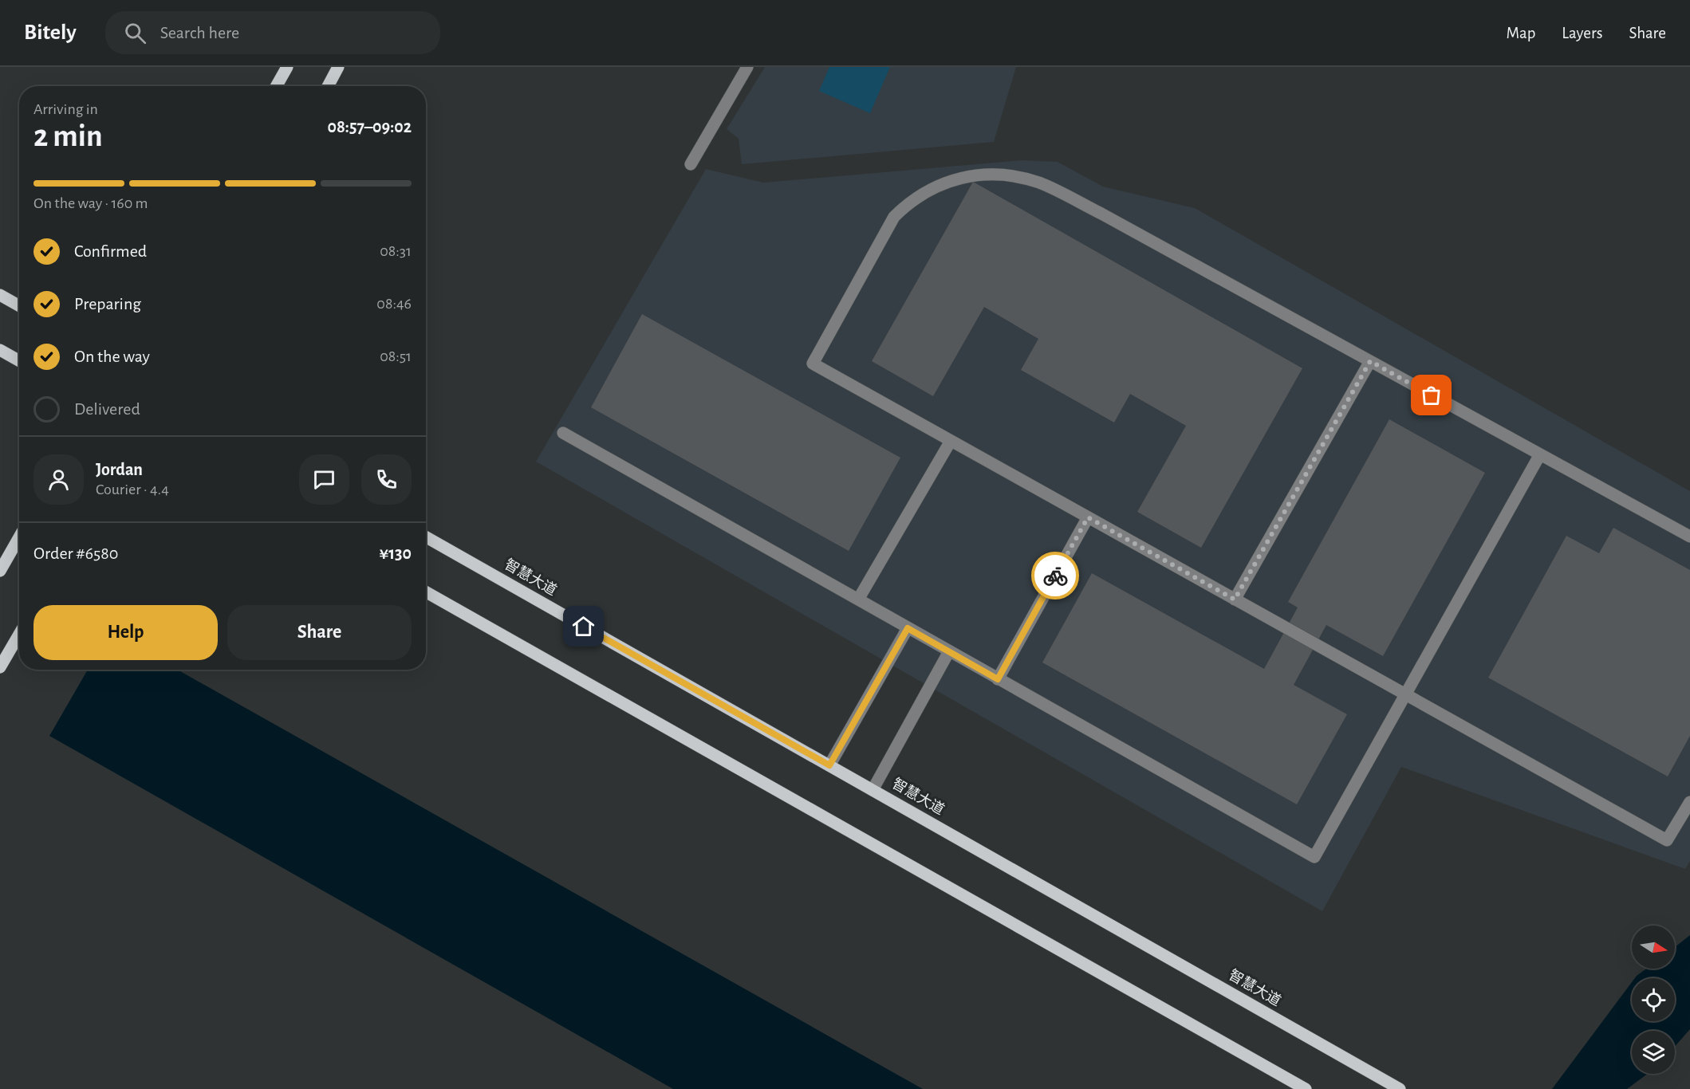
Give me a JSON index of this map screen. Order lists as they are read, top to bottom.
{
  "streets": {
    "main road": ["智慧大道"]
  },
  "north": "right",
  "page": {
    "header": "Bitely",
    "search": "Search here",
    "nav": ["Map", "Layers", "Share"],
    "heading": ["2 min", "Arriving in", "08:57–09:02"],
    "panel": [
      "Jordan",
      "Courier · 4.4",
      "Order #6580",
      "¥130"
    ],
    "bar": "On the way · 160 m",
    "list": [
      ["Confirmed", "08:31"],
      ["Preparing", "08:46"],
      ["On the way", "08:51"],
      "Delivered"
    ],
    "buttons": ["Help", "Share"]
  }
}
